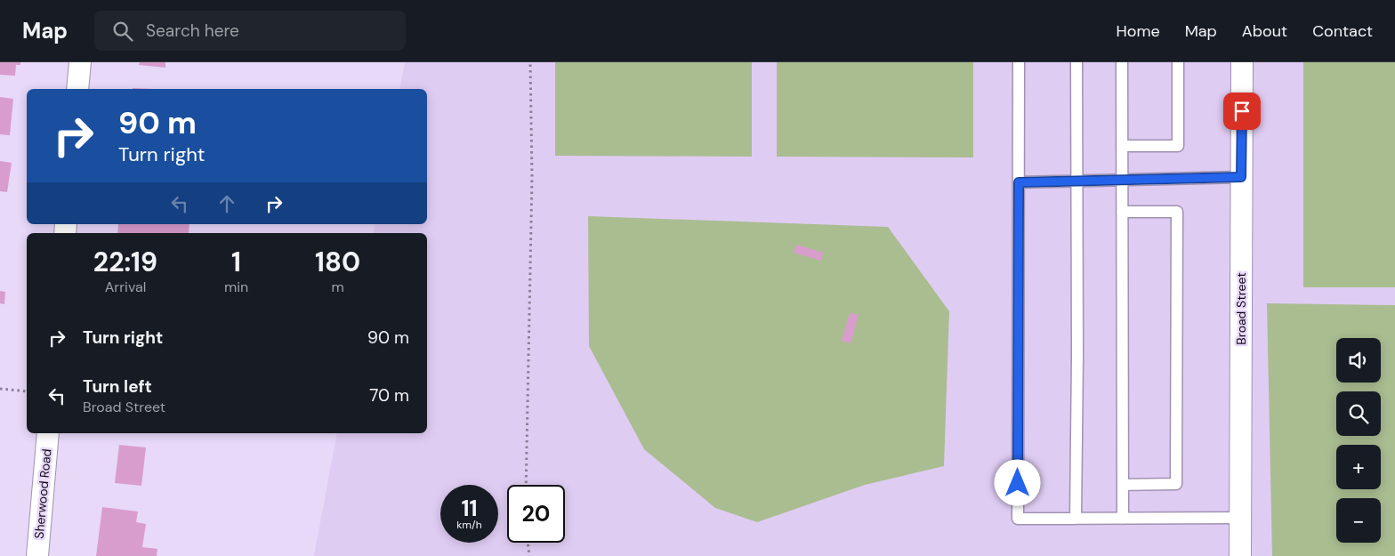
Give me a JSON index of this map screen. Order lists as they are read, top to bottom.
{
  "streets": {
    "street": ["Broad Street", "Sherwood Road"]
  },
  "page": {
    "header": "Map",
    "search": "Search here",
    "nav": [
      "Home",
      "Map",
      "About",
      "Contact"
    ],
    "turn": ["90 m", "Turn right"],
    "eta": [
      "22:19",
      "Arrival",
      "1",
      "min",
      "180",
      "m"
    ],
    "list": [
      {
        "name": "Turn right",
        "value": "90 m"
      },
      {
        "name": "Turn left",
        "note": "Broad Street",
        "value": "70 m"
      }
    ],
    "map_buttons": ["+", "−"],
    "speed": "11 km/h",
    "limit": "20"
  }
}
